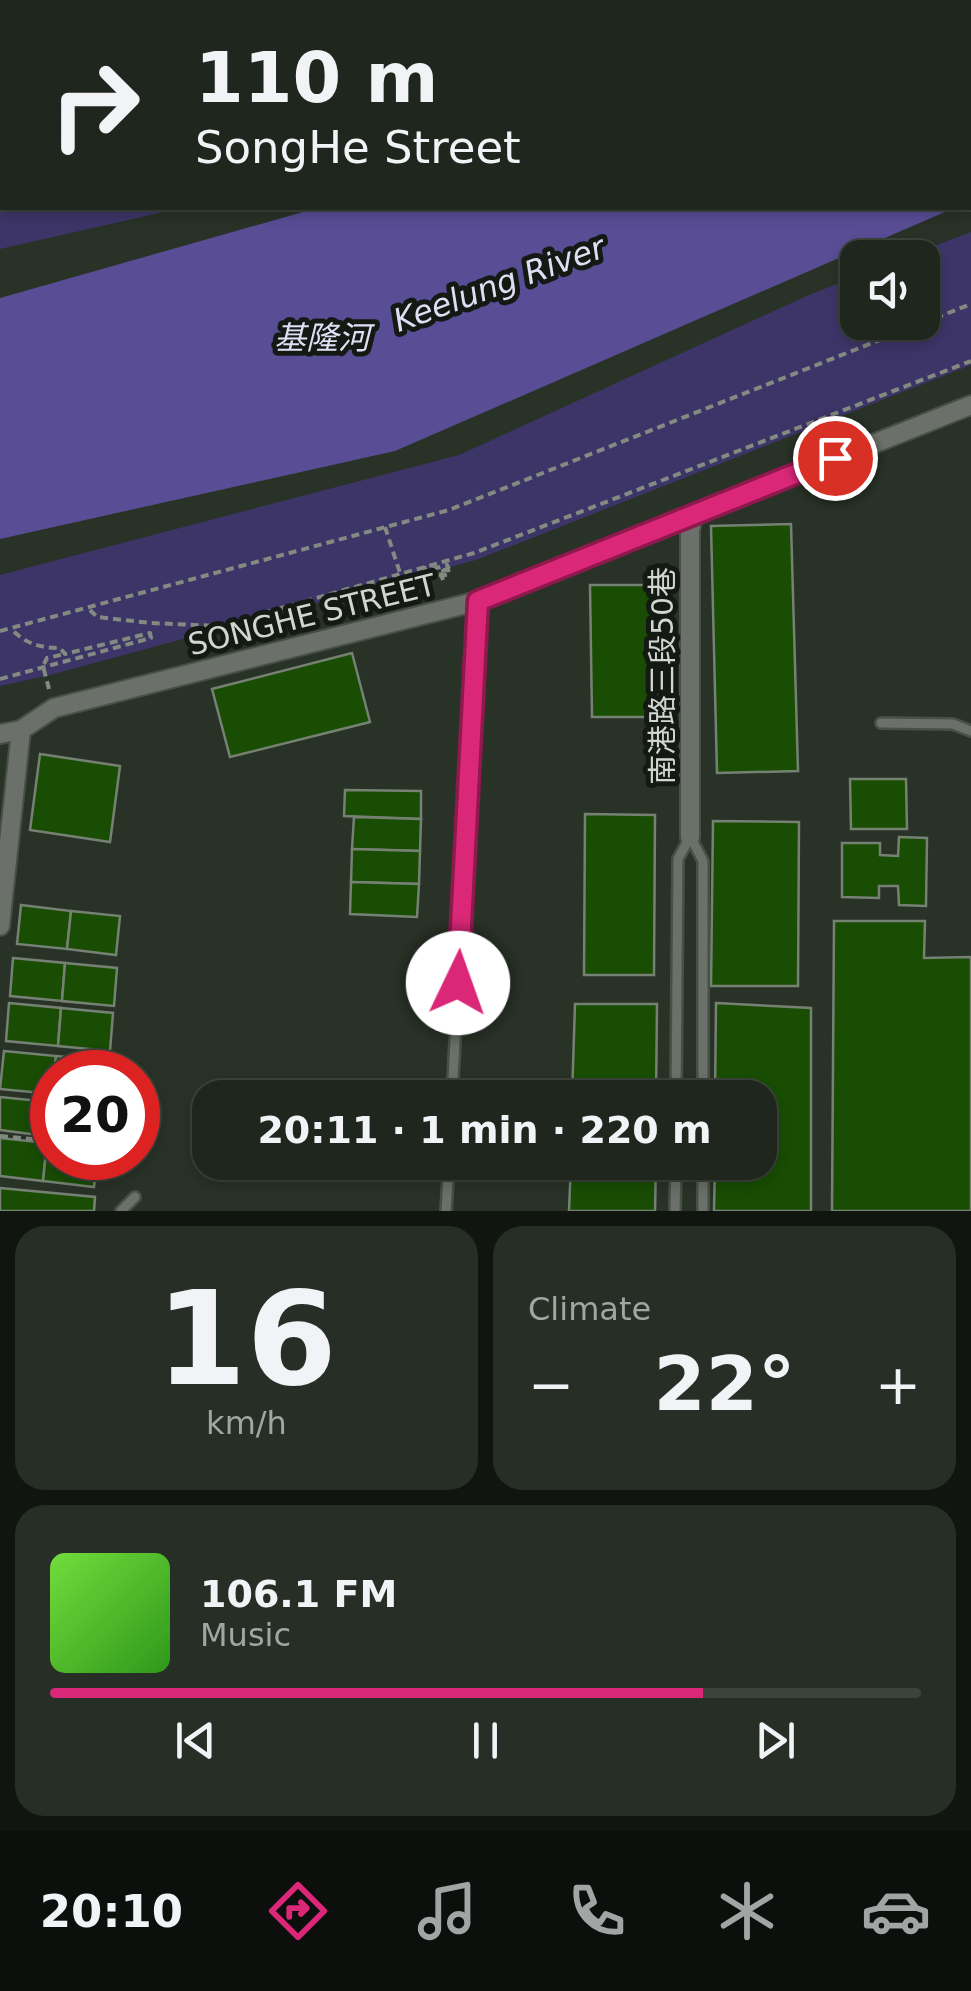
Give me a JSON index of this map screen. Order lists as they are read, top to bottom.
{
  "streets": {
    "street": ["SONGHE STREET", "南港路三段50巷"]
  },
  "crossings": [
    ["SONGHE STREET", "南港路三段50巷"]
  ],
  "water": ["Keelung River", "基隆河"],
  "page": {
    "turn": ["110 m", "SongHe Street"],
    "limit": "20",
    "trip": "20:11 · 1 min · 220 m",
    "tile": [
      ["16", "km/h"],
      "Climate"
    ],
    "heat": ["−", "22°", "+"],
    "song": ["106.1 FM", "Music"],
    "tabs": "20:10"
  }
}
